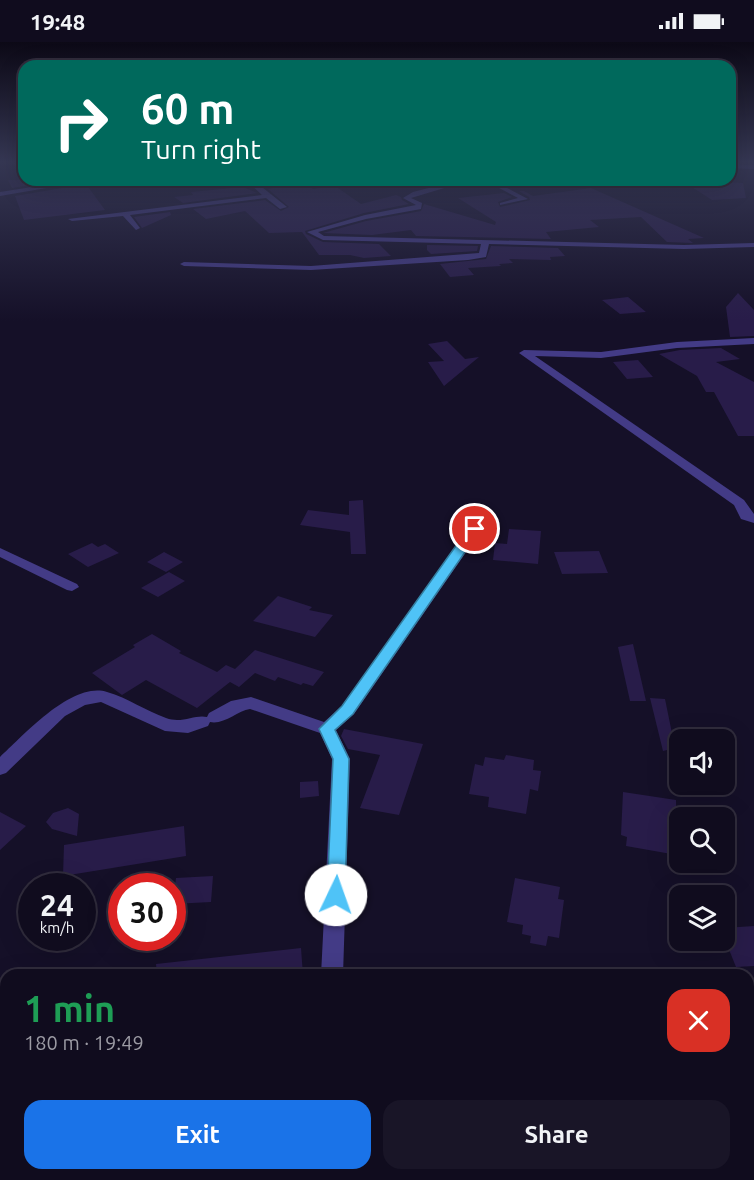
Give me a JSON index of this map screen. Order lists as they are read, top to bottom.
{
  "page": {
    "status": "19:48",
    "turn": ["60 m", "Turn right"],
    "speed": "24 km/h",
    "limit": "30",
    "heading": ["1 min", "180 m · 19:49"],
    "buttons": ["Exit", "Share"]
  }
}
